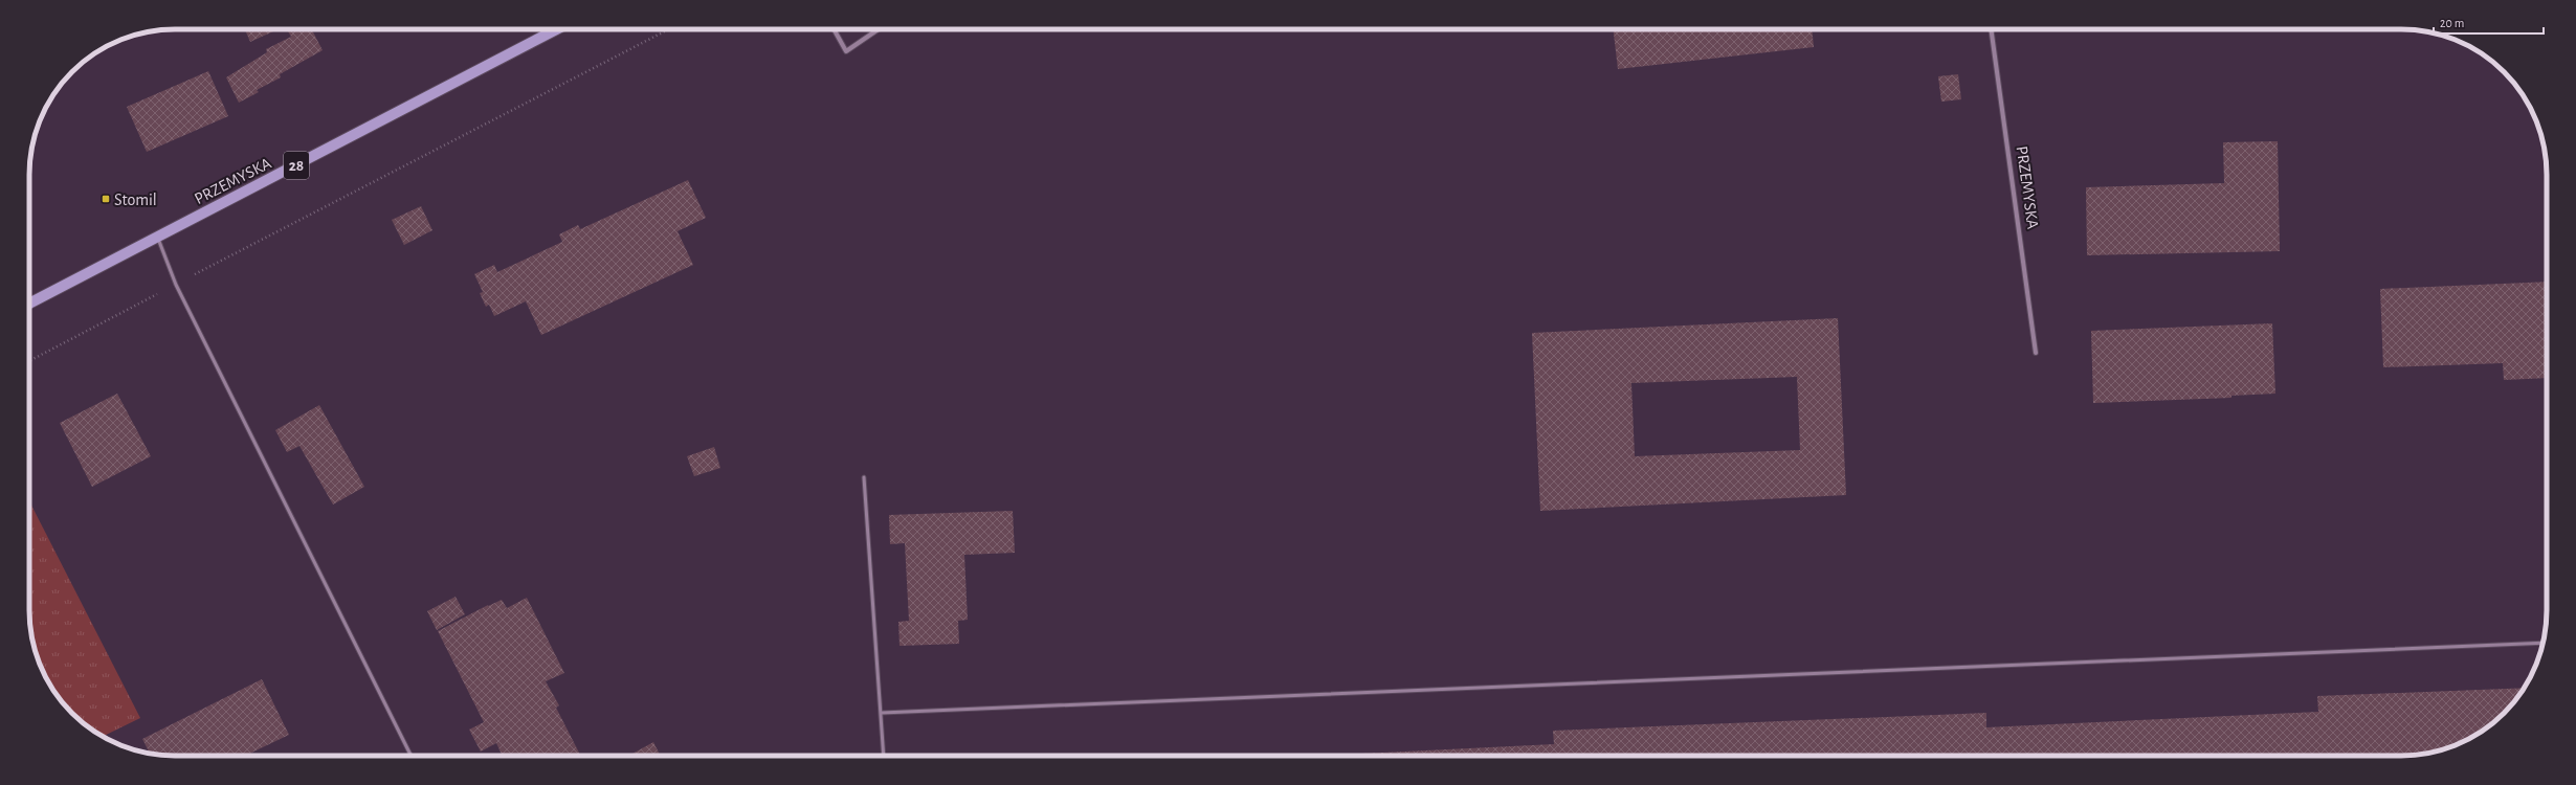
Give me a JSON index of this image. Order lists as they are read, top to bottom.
{
  "streets": {
    "main road": ["28", "PRZEMYSKA"]
  },
  "places": {
    "transit": ["Stomil"]
  },
  "scale_bar": "20 m"
}
